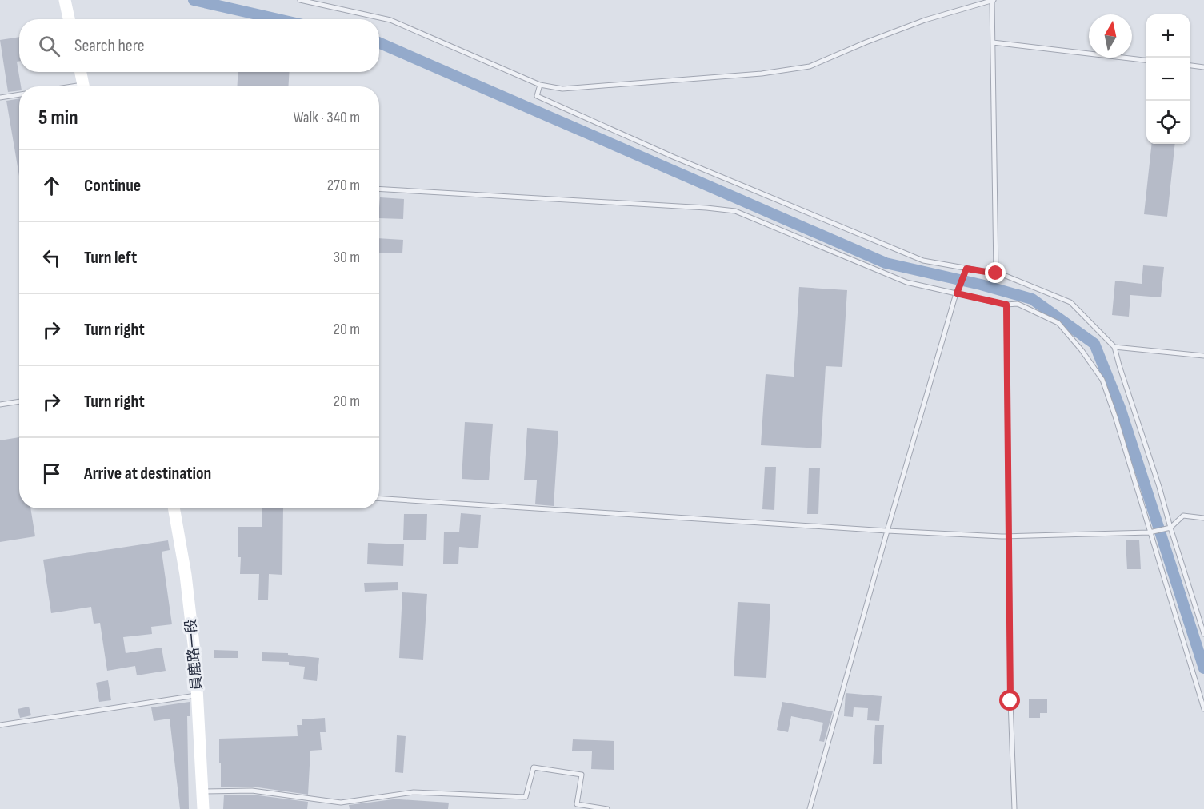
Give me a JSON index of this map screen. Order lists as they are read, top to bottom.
{
  "streets": {
    "main road": ["員鹿路一段"]
  },
  "north": "top",
  "page": {
    "map_buttons": ["+", "−"],
    "search": "Search here",
    "heading": ["5 min", "Walk · 340 m"],
    "list": [
      ["Continue", "270 m"],
      ["Turn left", "30 m"],
      ["Turn right", "20 m"],
      ["Turn right", "20 m"],
      "Arrive at destination"
    ]
  }
}
